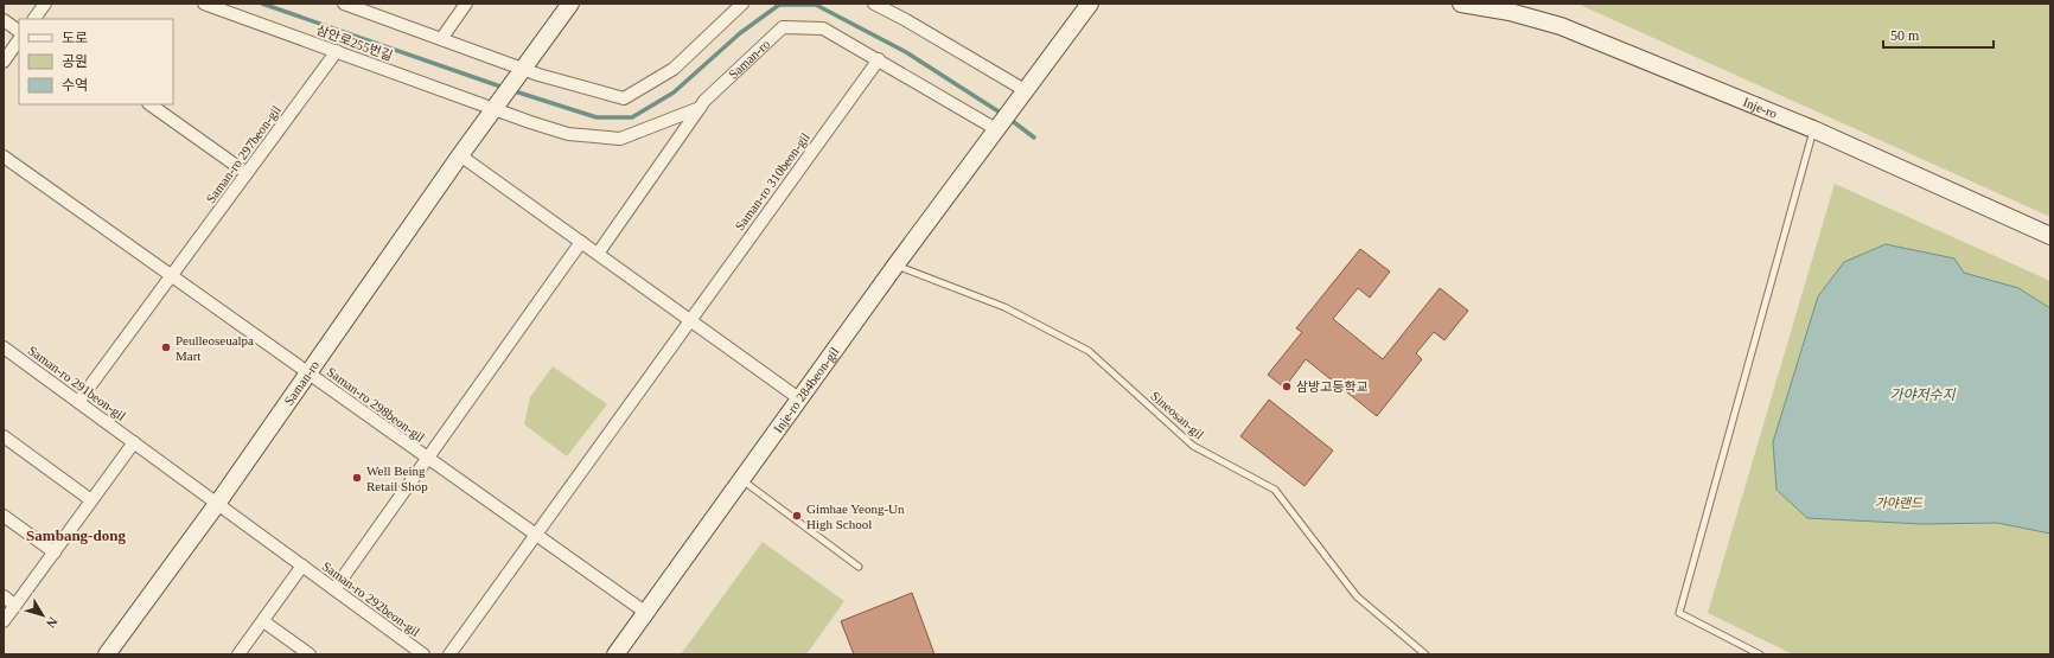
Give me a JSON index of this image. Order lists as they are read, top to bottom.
{
  "streets": {
    "main road": ["Saman-ro", "Inje-ro", "Inje-ro 284beon-gil"],
    "street": [
      "삼안로255번길",
      "Saman-ro 297beon-gil",
      "Saman-ro 310beon-gil",
      "Saman-ro 291beon-gil",
      "Saman-ro 298beon-gil",
      "Saman-ro 292beon-gil"
    ],
    "lane": ["Sineosan-gil"]
  },
  "crossings": [
    ["삼안로255번길", "Saman-ro"],
    ["삼안로255번길", "Saman-ro 297beon-gil"],
    ["Saman-ro", "Saman-ro 310beon-gil"],
    ["Saman-ro", "Saman-ro 291beon-gil"],
    ["Saman-ro", "Inje-ro 284beon-gil"],
    ["Saman-ro", "Saman-ro 298beon-gil"],
    ["Saman-ro", "Saman-ro 292beon-gil"],
    ["Saman-ro 297beon-gil", "Saman-ro 291beon-gil"],
    ["Saman-ro 310beon-gil", "Saman-ro 298beon-gil"],
    ["Saman-ro 291beon-gil", "Saman-ro 292beon-gil"],
    ["Inje-ro 284beon-gil", "Saman-ro 298beon-gil"],
    ["Inje-ro 284beon-gil", "Sineosan-gil"],
    ["Saman-ro 298beon-gil", "Saman-ro 292beon-gil"]
  ],
  "districts": ["Sambang-dong"],
  "water": ["가야저수지"],
  "parks": ["가야랜드"],
  "places": [
    "Peulleoseualpa Mart",
    "삼방고등학교",
    "Well Being Retail Shop",
    "Gimhae Yeong-Un High School"
  ],
  "legend": ["도로", "공원", "수역"],
  "scale_bar": "50 m",
  "north": "bottom right"
}
